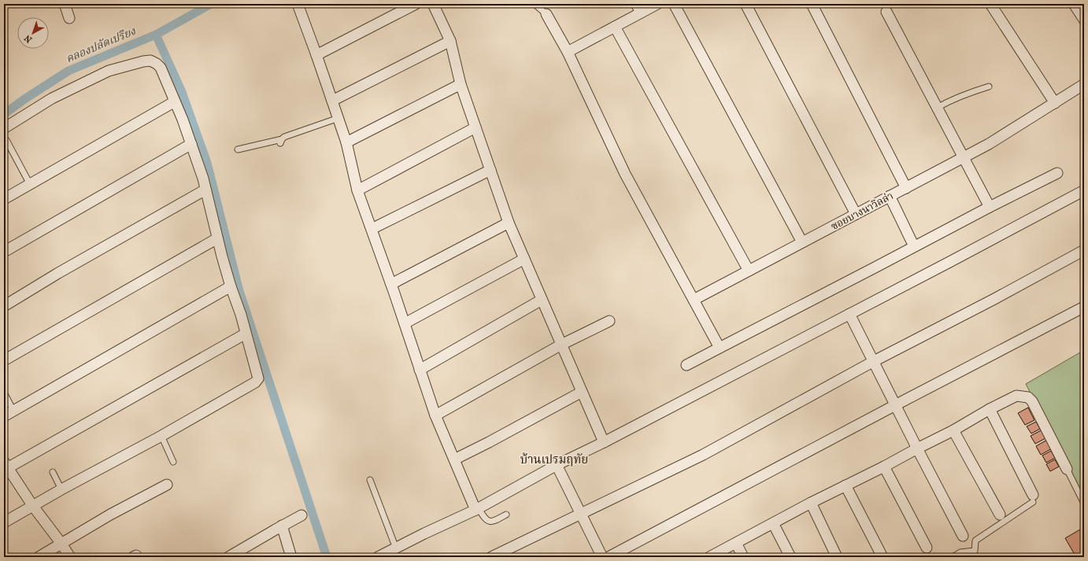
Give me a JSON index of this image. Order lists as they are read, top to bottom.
{
  "streets": {
    "street": ["ซอยบางนาวิลล่า"]
  },
  "districts": ["บ้านเปรมฤทัย"],
  "water": ["คลองปลัดเปรียง"],
  "north": "bottom left"
}
